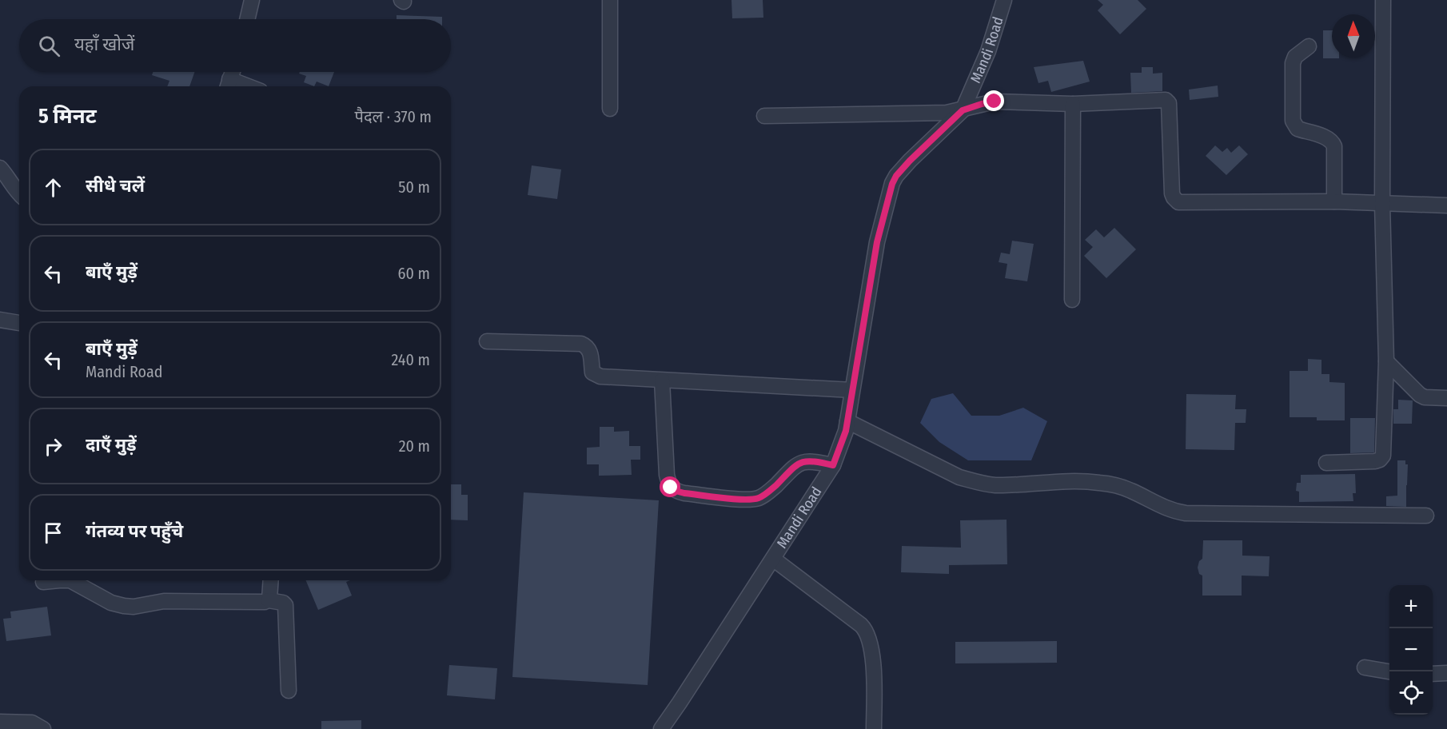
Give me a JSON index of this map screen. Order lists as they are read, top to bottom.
{
  "streets": {
    "street": ["Mandi Road"]
  },
  "north": "top",
  "page": {
    "search": "यहाँ खोजें",
    "heading": ["5 मिनट", "पैदल · 370 m"],
    "list": [
      ["सीधे चलें", "50 m"],
      ["बाएँ मुड़ें", "60 m"],
      ["बाएँ मुड़ें", "Mandi Road", "240 m"],
      ["दाएँ मुड़ें", "20 m"],
      "गंतव्य पर पहुँचे"
    ],
    "map_buttons": ["+", "−"]
  }
}
